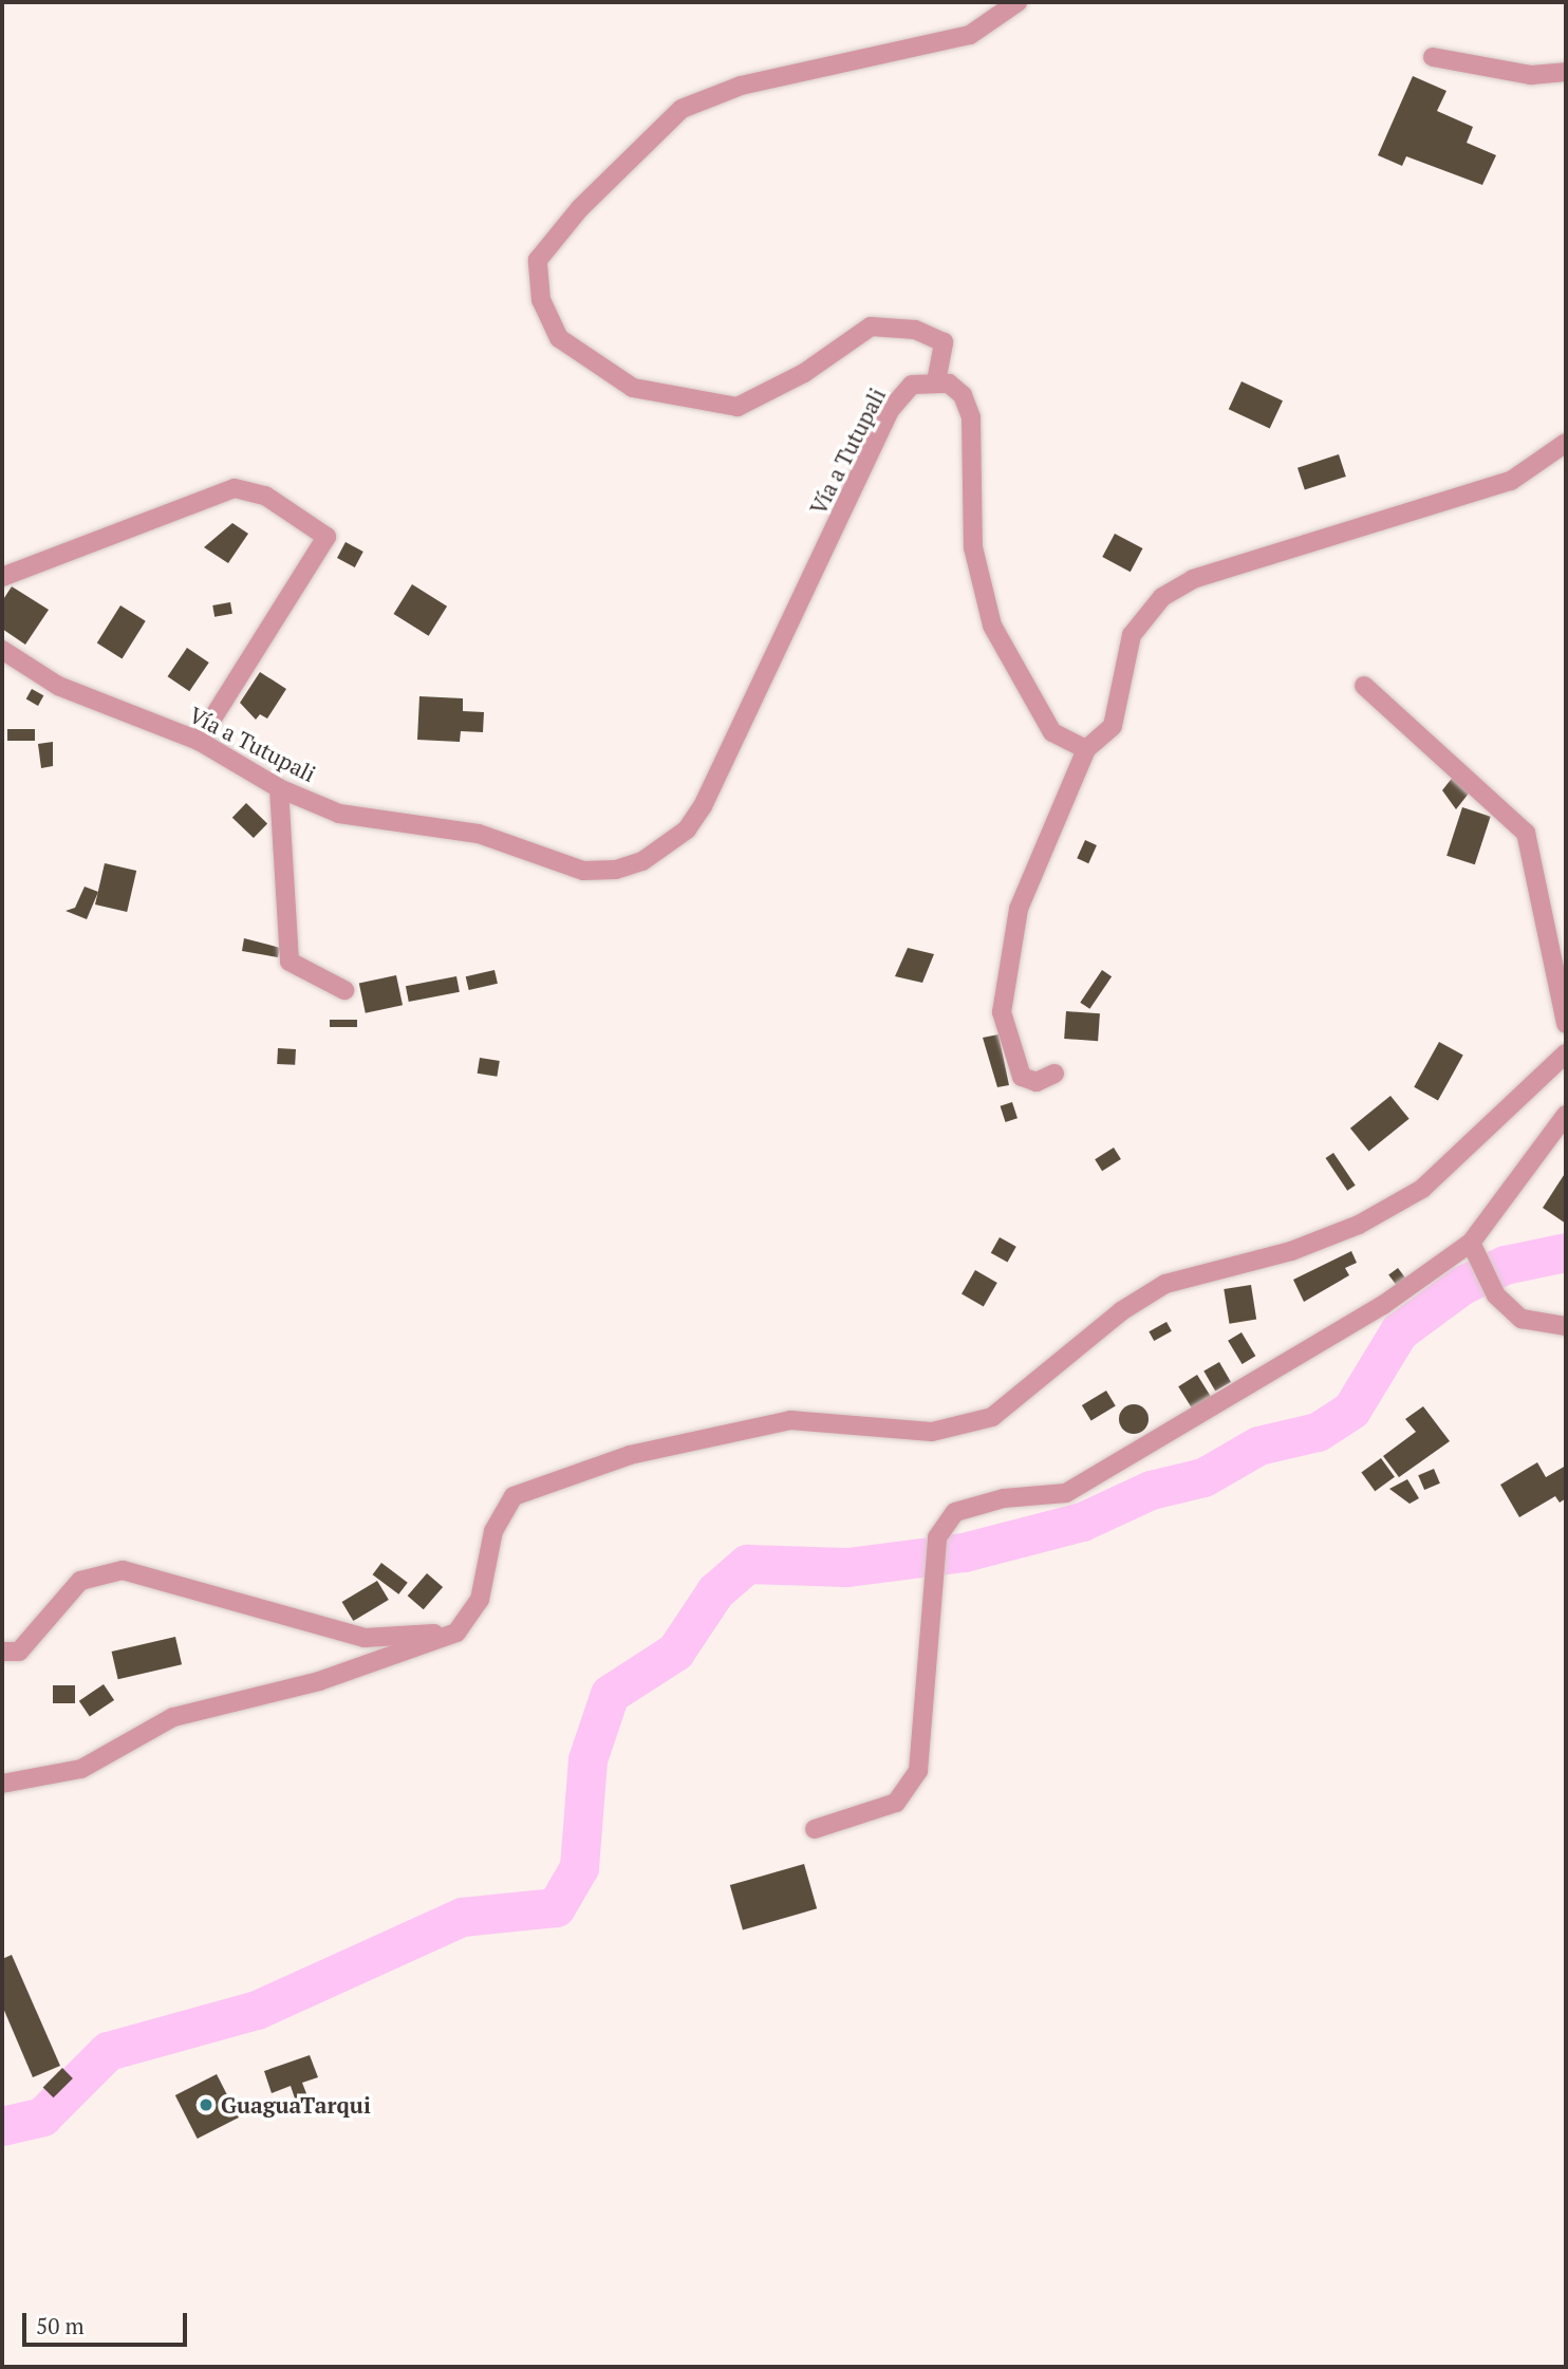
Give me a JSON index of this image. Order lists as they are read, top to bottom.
{
  "streets": {
    "street": ["Vía a Tutupali"]
  },
  "places": ["GuaguaTarqui"],
  "scale_bar": "50 m"
}
